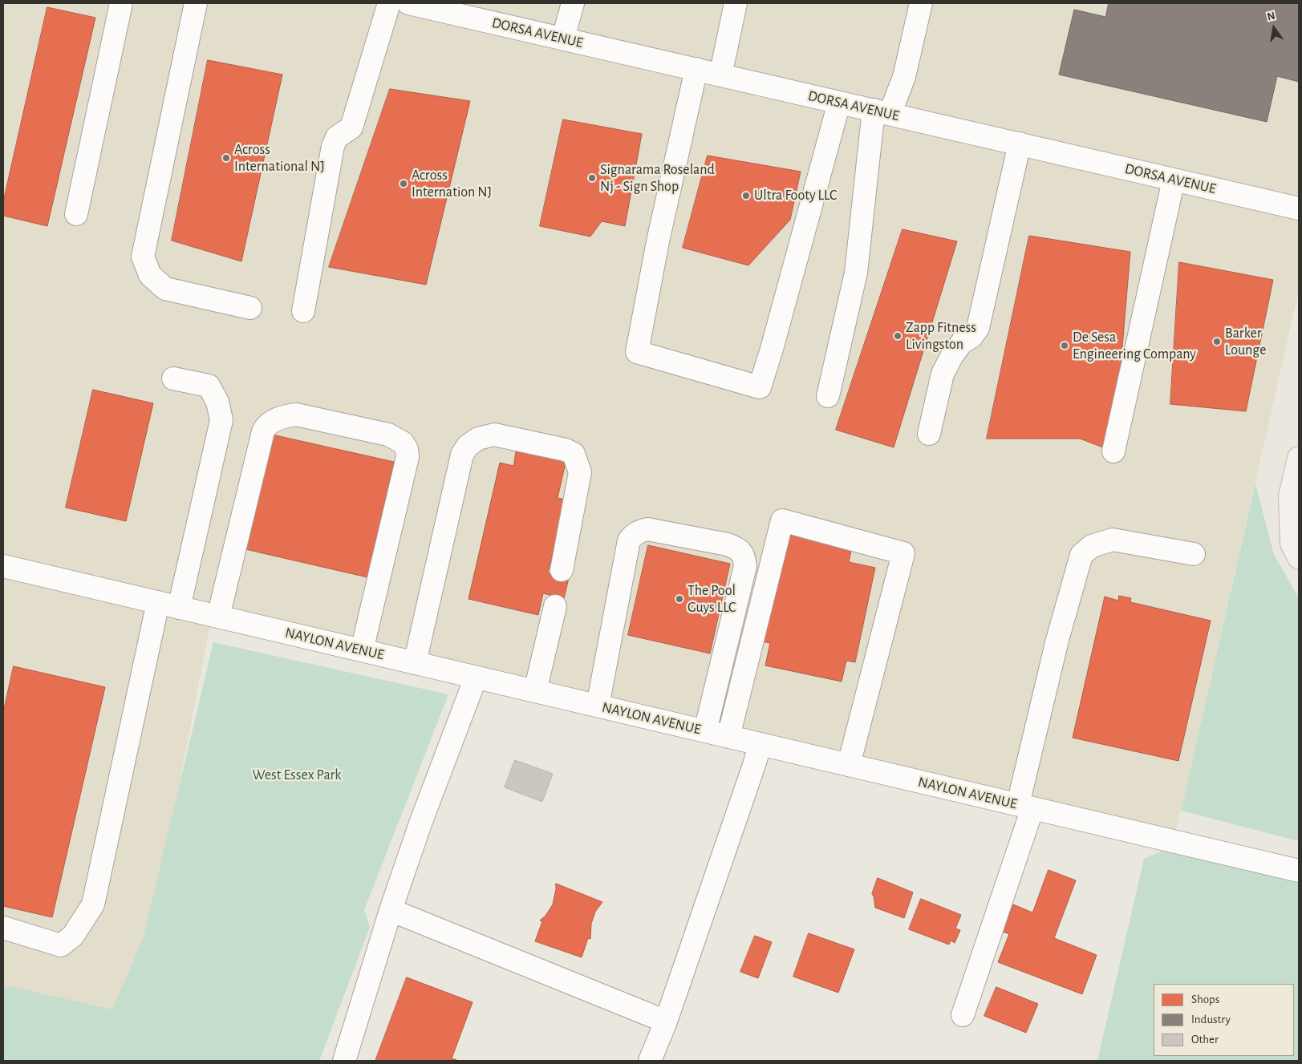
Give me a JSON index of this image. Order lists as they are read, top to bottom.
{
  "streets": {
    "street": ["DORSA AVENUE", "NAYLON AVENUE"]
  },
  "parks": ["West Essex Park"],
  "places": [
    "Across International NJ",
    "Signarama Roseland Nj - Sign Shop",
    "Across Internation NJ",
    "Ultra Footy LLC",
    "Zapp Fitness Livingston",
    "Barker Lounge",
    "De Sesa Engineering Company",
    "The Pool Guys LLC"
  ],
  "legend": ["Shops", "Industry", "Other"],
  "north": "top"
}
